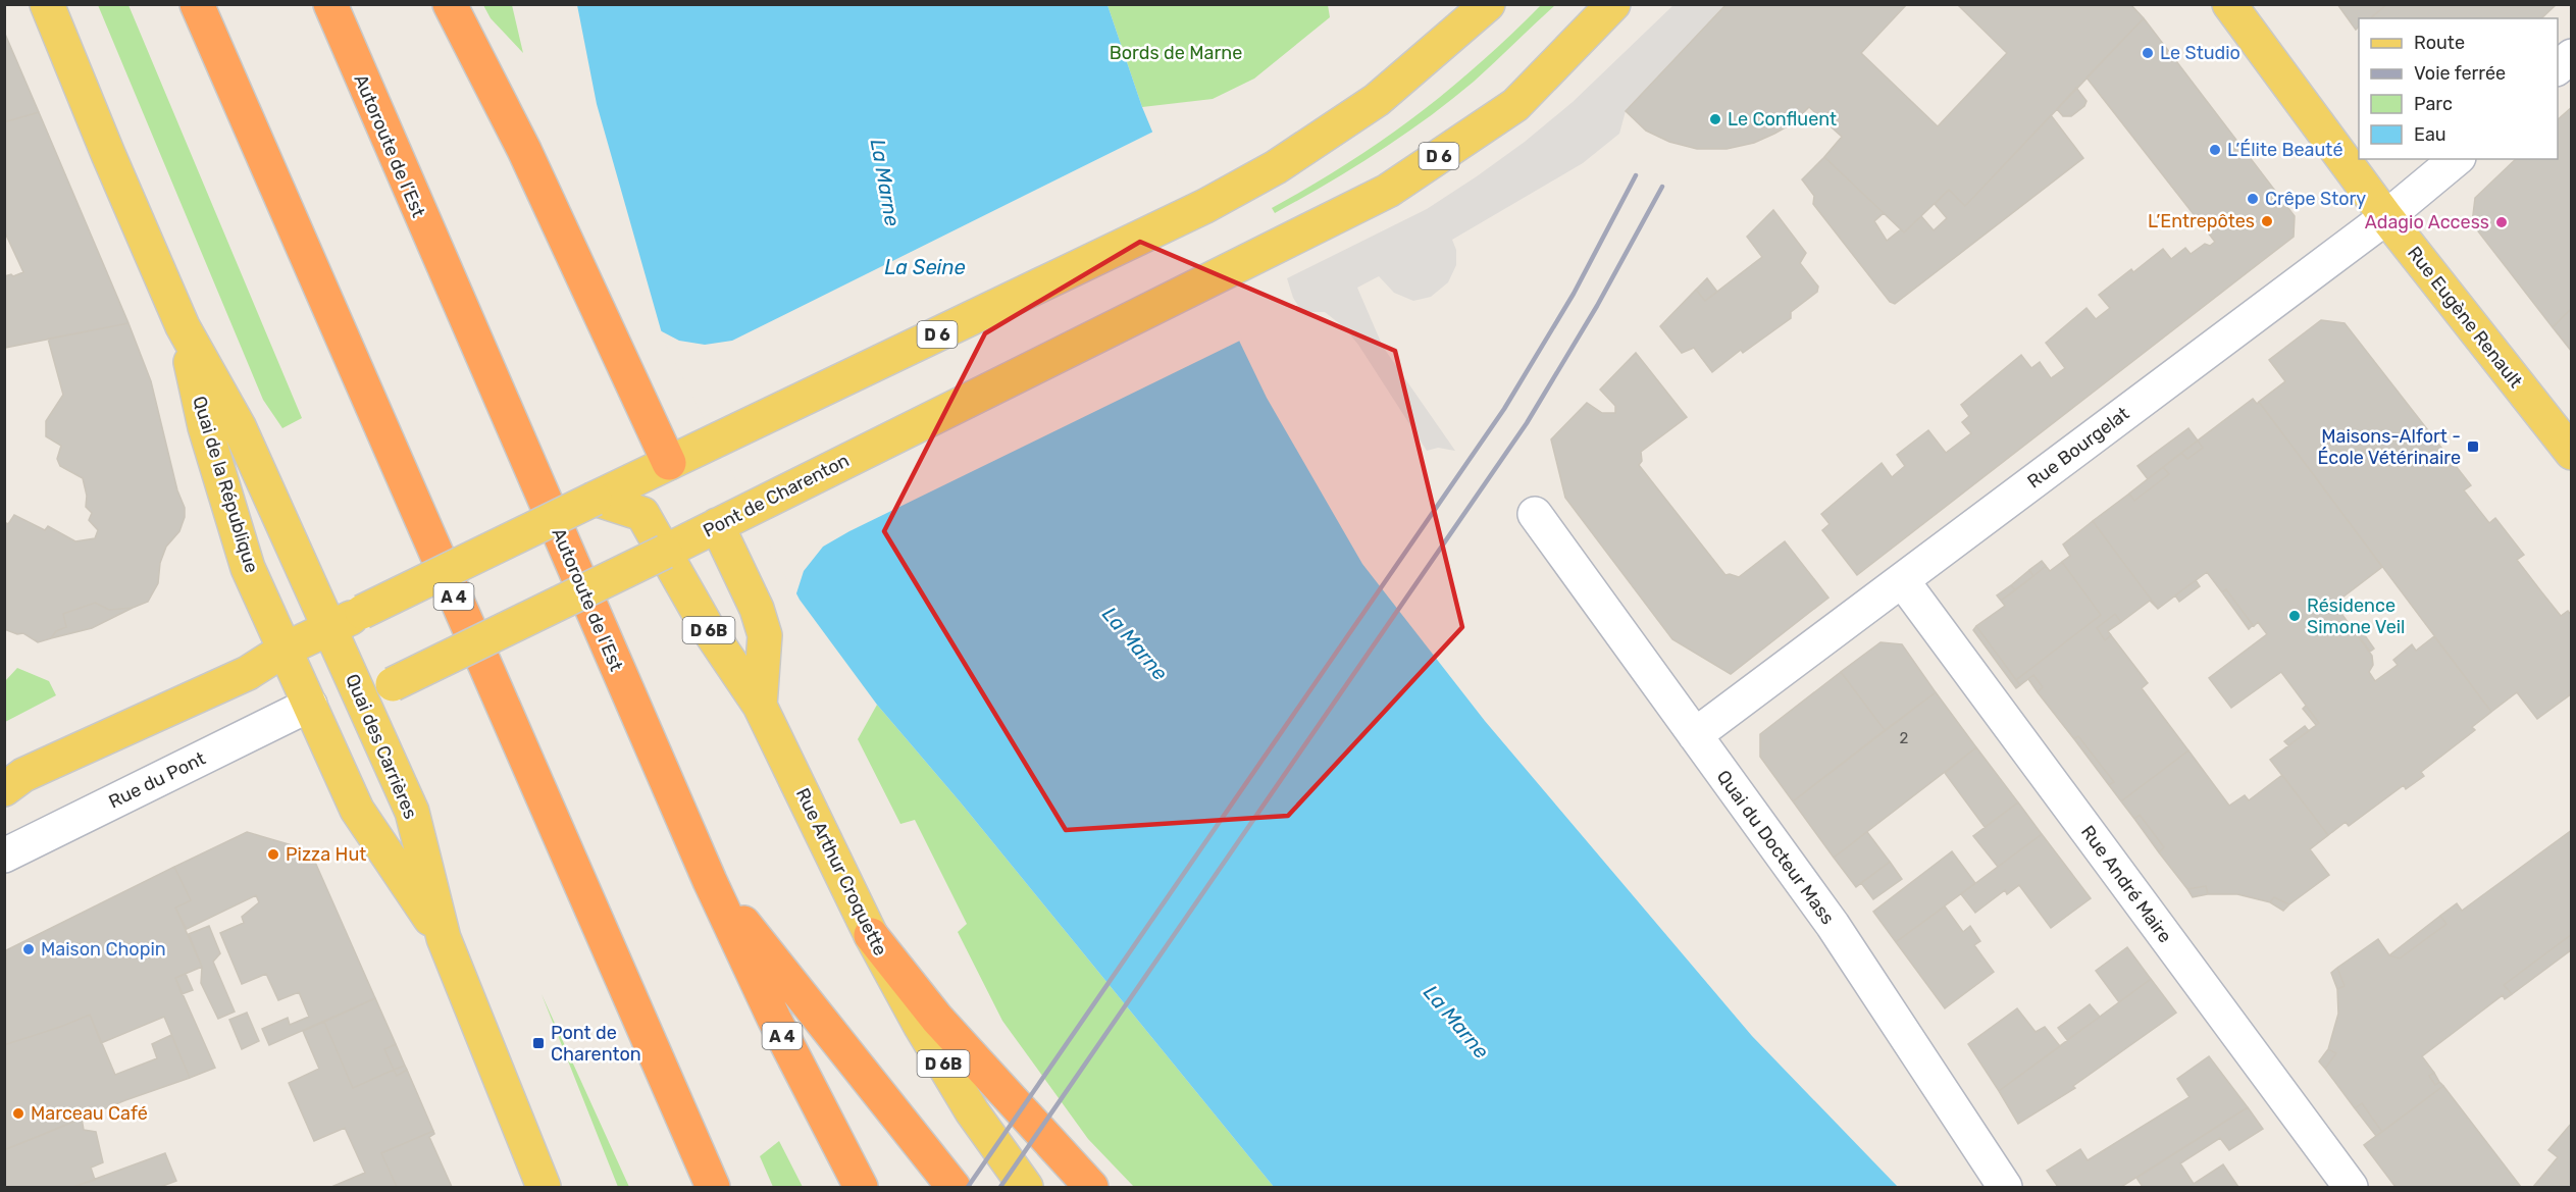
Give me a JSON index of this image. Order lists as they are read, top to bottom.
{
  "streets": {
    "highway": ["Autoroute de l’Est", "A 4"],
    "main road": [
      "D 6",
      "Rue Eugène Renault",
      "Quai de la République",
      "Pont de Charenton",
      "D 6B",
      "Quai des Carrières",
      "Rue Arthur Croquette"
    ],
    "street": [
      "Rue Bourgelat",
      "Rue du Pont",
      "Quai du Docteur Mass",
      "Rue André Maire"
    ]
  },
  "crossings": [
    ["Rue Eugène Renault", "Rue Bourgelat"],
    ["Rue Bourgelat", "Quai du Docteur Mass"],
    ["Rue Bourgelat", "Rue André Maire"],
    ["Quai de la République", "Pont de Charenton"],
    ["Quai de la République", "Quai des Carrières"],
    ["Quai de la République", "Rue du Pont"],
    ["Pont de Charenton", "Quai des Carrières"],
    ["Pont de Charenton", "Rue du Pont"],
    ["Pont de Charenton", "Rue Arthur Croquette"],
    ["Quai des Carrières", "Rue du Pont"]
  ],
  "water": ["La Marne", "La Seine"],
  "parks": ["Bords de Marne"],
  "places": {
    "other": [
      "Le Studio",
      "Le Confluent",
      "L’Élite Beauté",
      "Crêpe Story",
      "L’Entrepôtes",
      "Adagio Access",
      "Résidence Simone Veil",
      "Pizza Hut",
      "Maison Chopin",
      "Marceau Café"
    ],
    "transit": ["Maisons-Alfort - École Vétérinaire", "Pont de Charenton"]
  },
  "house_numbers": ["2"],
  "legend": [
    "Route",
    "Voie ferrée",
    "Parc",
    "Eau"
  ]
}
